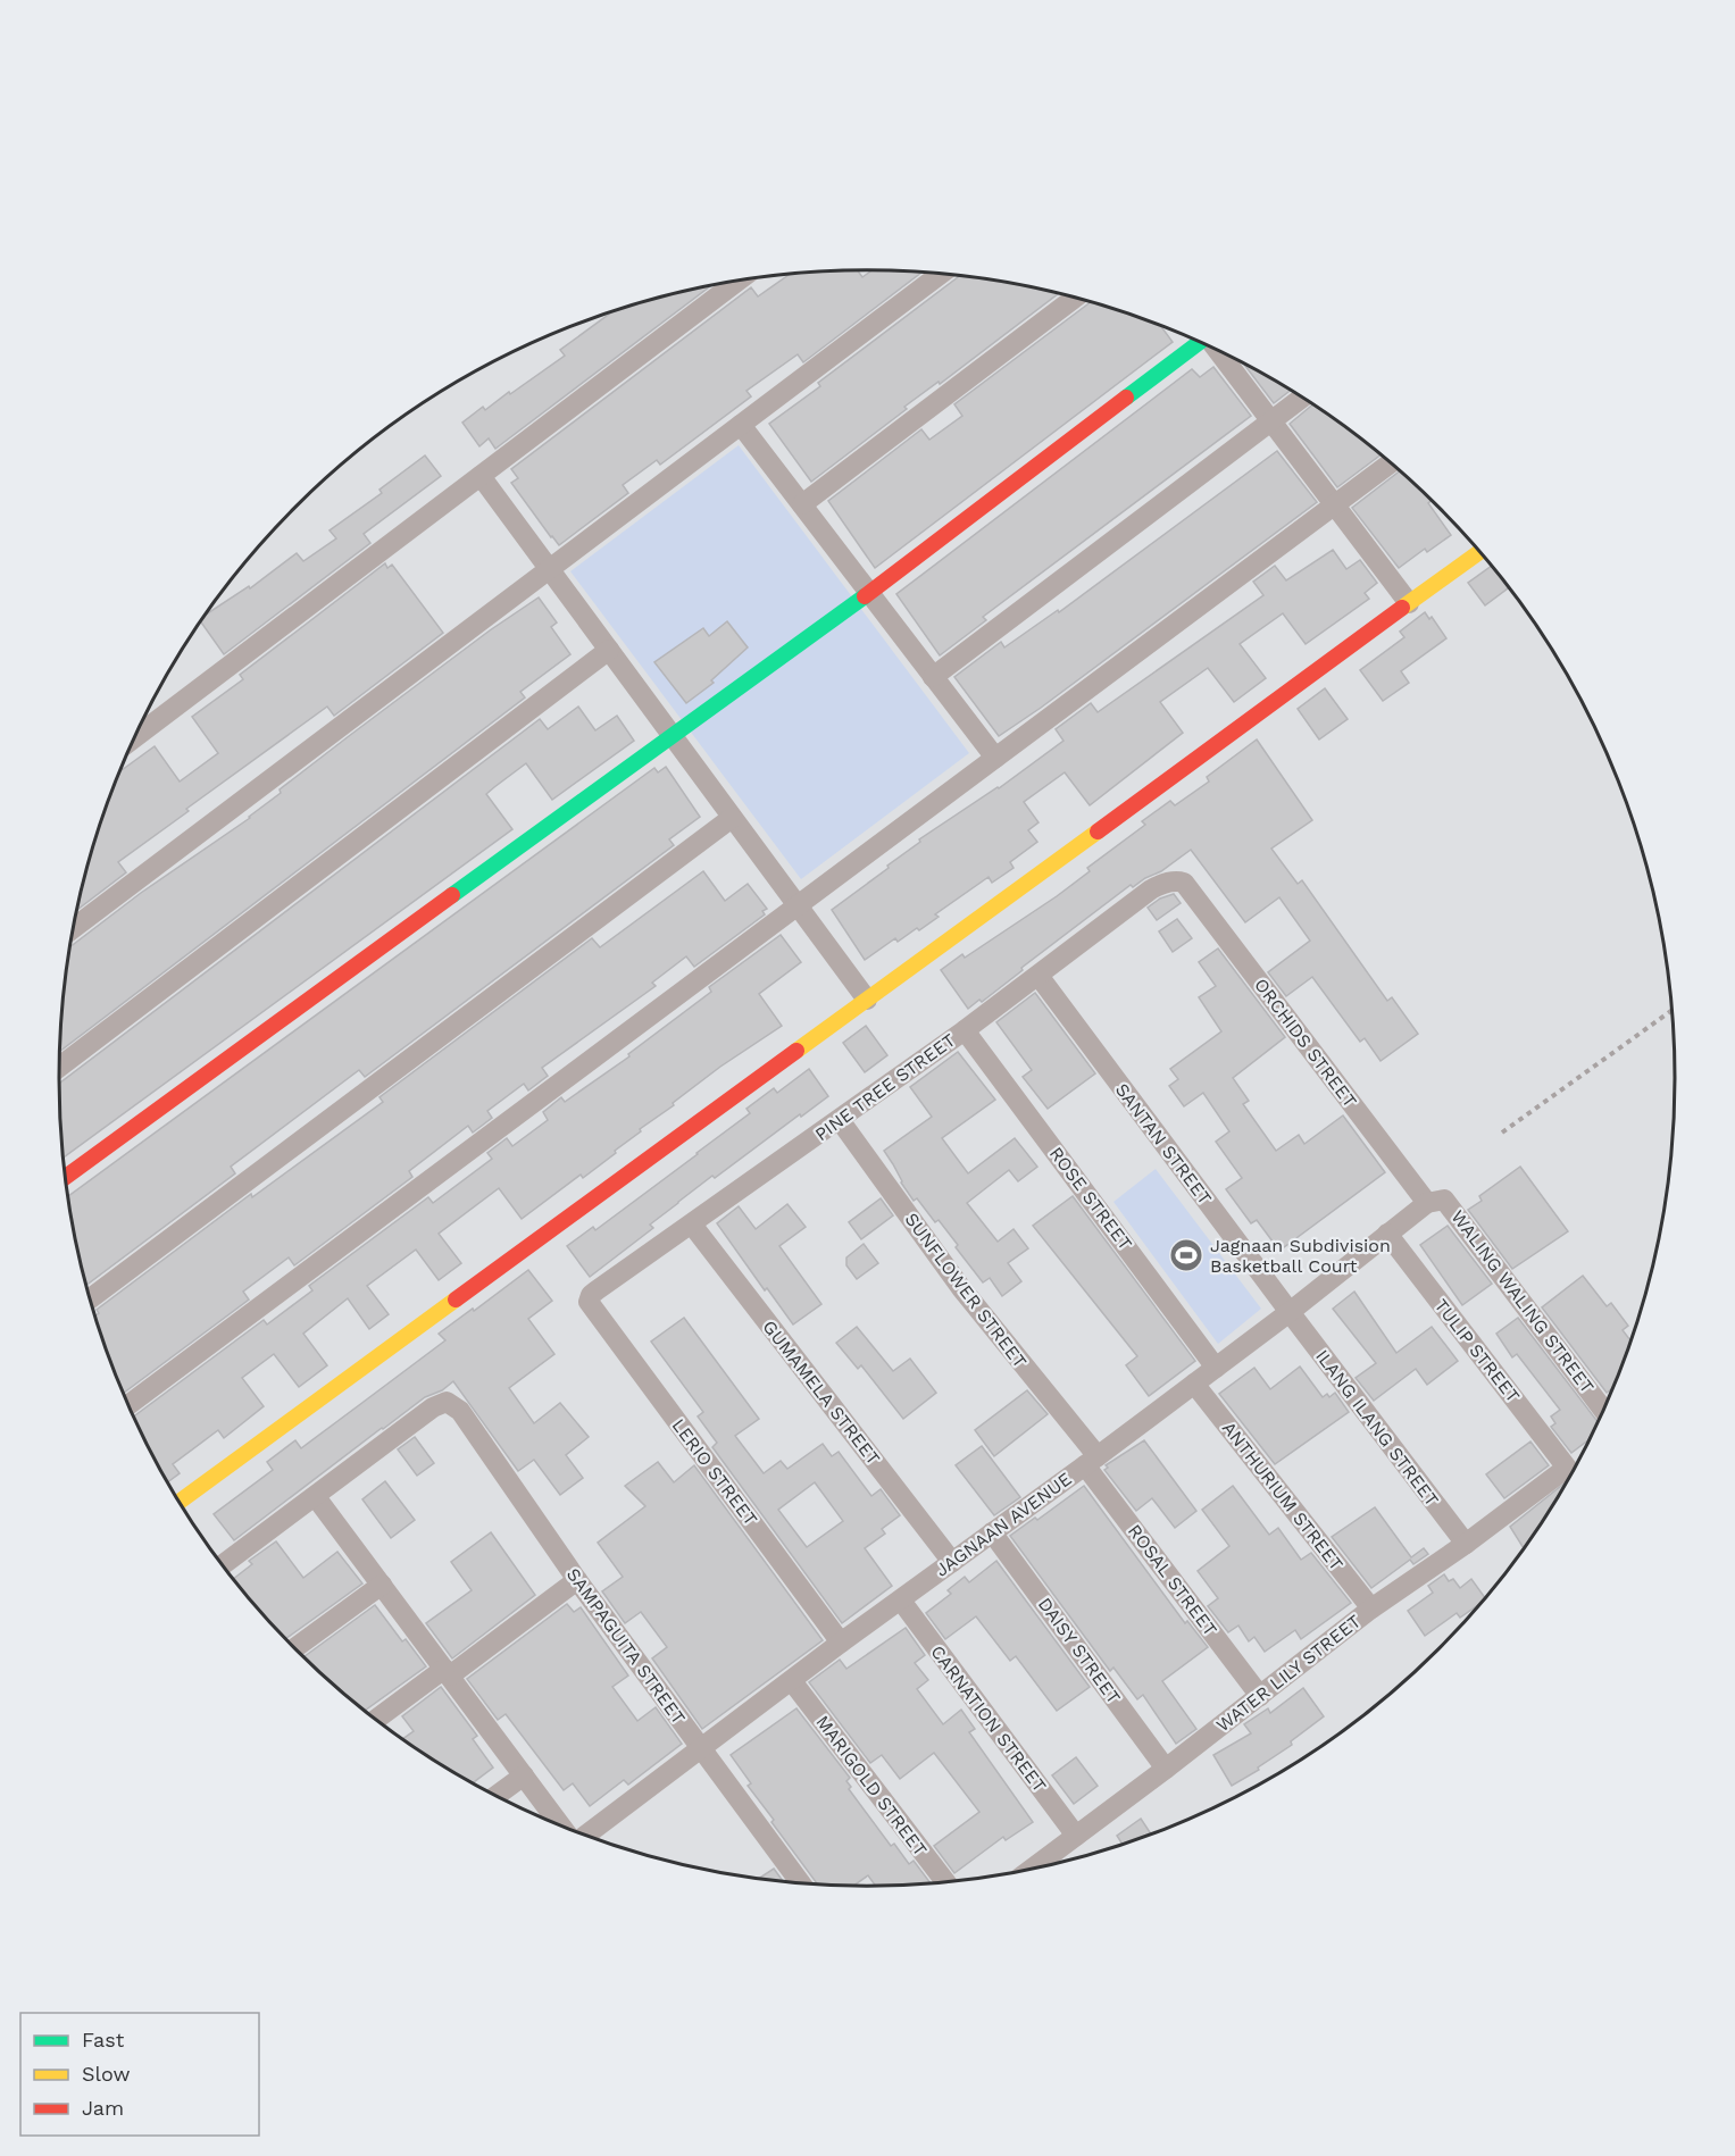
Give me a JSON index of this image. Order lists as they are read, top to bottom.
{
  "streets": {
    "street": [
      "ORCHIDS STREET",
      "PINE TREE STREET",
      "SANTAN STREET",
      "ROSE STREET",
      "SUNFLOWER STREET",
      "WALING WALING STREET",
      "TULIP STREET",
      "GUMAMELA STREET",
      "ILANG ILANG STREET",
      "LERIO STREET",
      "ANTHURIUM STREET",
      "JAGNAAN AVENUE",
      "ROSAL STREET",
      "SAMPAGUITA STREET",
      "DAISY STREET",
      "WATER LILY STREET",
      "CARNATION STREET",
      "MARIGOLD STREET"
    ]
  },
  "crossings": [
    ["ORCHIDS STREET", "PINE TREE STREET"],
    ["ORCHIDS STREET", "WALING WALING STREET"],
    ["ORCHIDS STREET", "JAGNAAN AVENUE"],
    ["PINE TREE STREET", "SANTAN STREET"],
    ["PINE TREE STREET", "ROSE STREET"],
    ["PINE TREE STREET", "SUNFLOWER STREET"],
    ["PINE TREE STREET", "GUMAMELA STREET"],
    ["PINE TREE STREET", "LERIO STREET"],
    ["SANTAN STREET", "ILANG ILANG STREET"],
    ["SANTAN STREET", "JAGNAAN AVENUE"],
    ["ROSE STREET", "JAGNAAN AVENUE"],
    ["SUNFLOWER STREET", "JAGNAAN AVENUE"],
    ["SUNFLOWER STREET", "ROSAL STREET"],
    ["WALING WALING STREET", "JAGNAAN AVENUE"],
    ["TULIP STREET", "JAGNAAN AVENUE"],
    ["TULIP STREET", "WATER LILY STREET"],
    ["GUMAMELA STREET", "JAGNAAN AVENUE"],
    ["ILANG ILANG STREET", "JAGNAAN AVENUE"],
    ["ILANG ILANG STREET", "WATER LILY STREET"],
    ["LERIO STREET", "JAGNAAN AVENUE"],
    ["ANTHURIUM STREET", "JAGNAAN AVENUE"],
    ["ANTHURIUM STREET", "WATER LILY STREET"],
    ["JAGNAAN AVENUE", "ROSAL STREET"],
    ["JAGNAAN AVENUE", "SAMPAGUITA STREET"],
    ["JAGNAAN AVENUE", "DAISY STREET"],
    ["JAGNAAN AVENUE", "CARNATION STREET"],
    ["JAGNAAN AVENUE", "MARIGOLD STREET"],
    ["ROSAL STREET", "WATER LILY STREET"],
    ["DAISY STREET", "WATER LILY STREET"],
    ["WATER LILY STREET", "CARNATION STREET"]
  ],
  "places": {
    "sports": ["Jagnaan Subdivision Basketball Court"]
  },
  "legend": ["Fast", "Slow", "Jam"]
}
